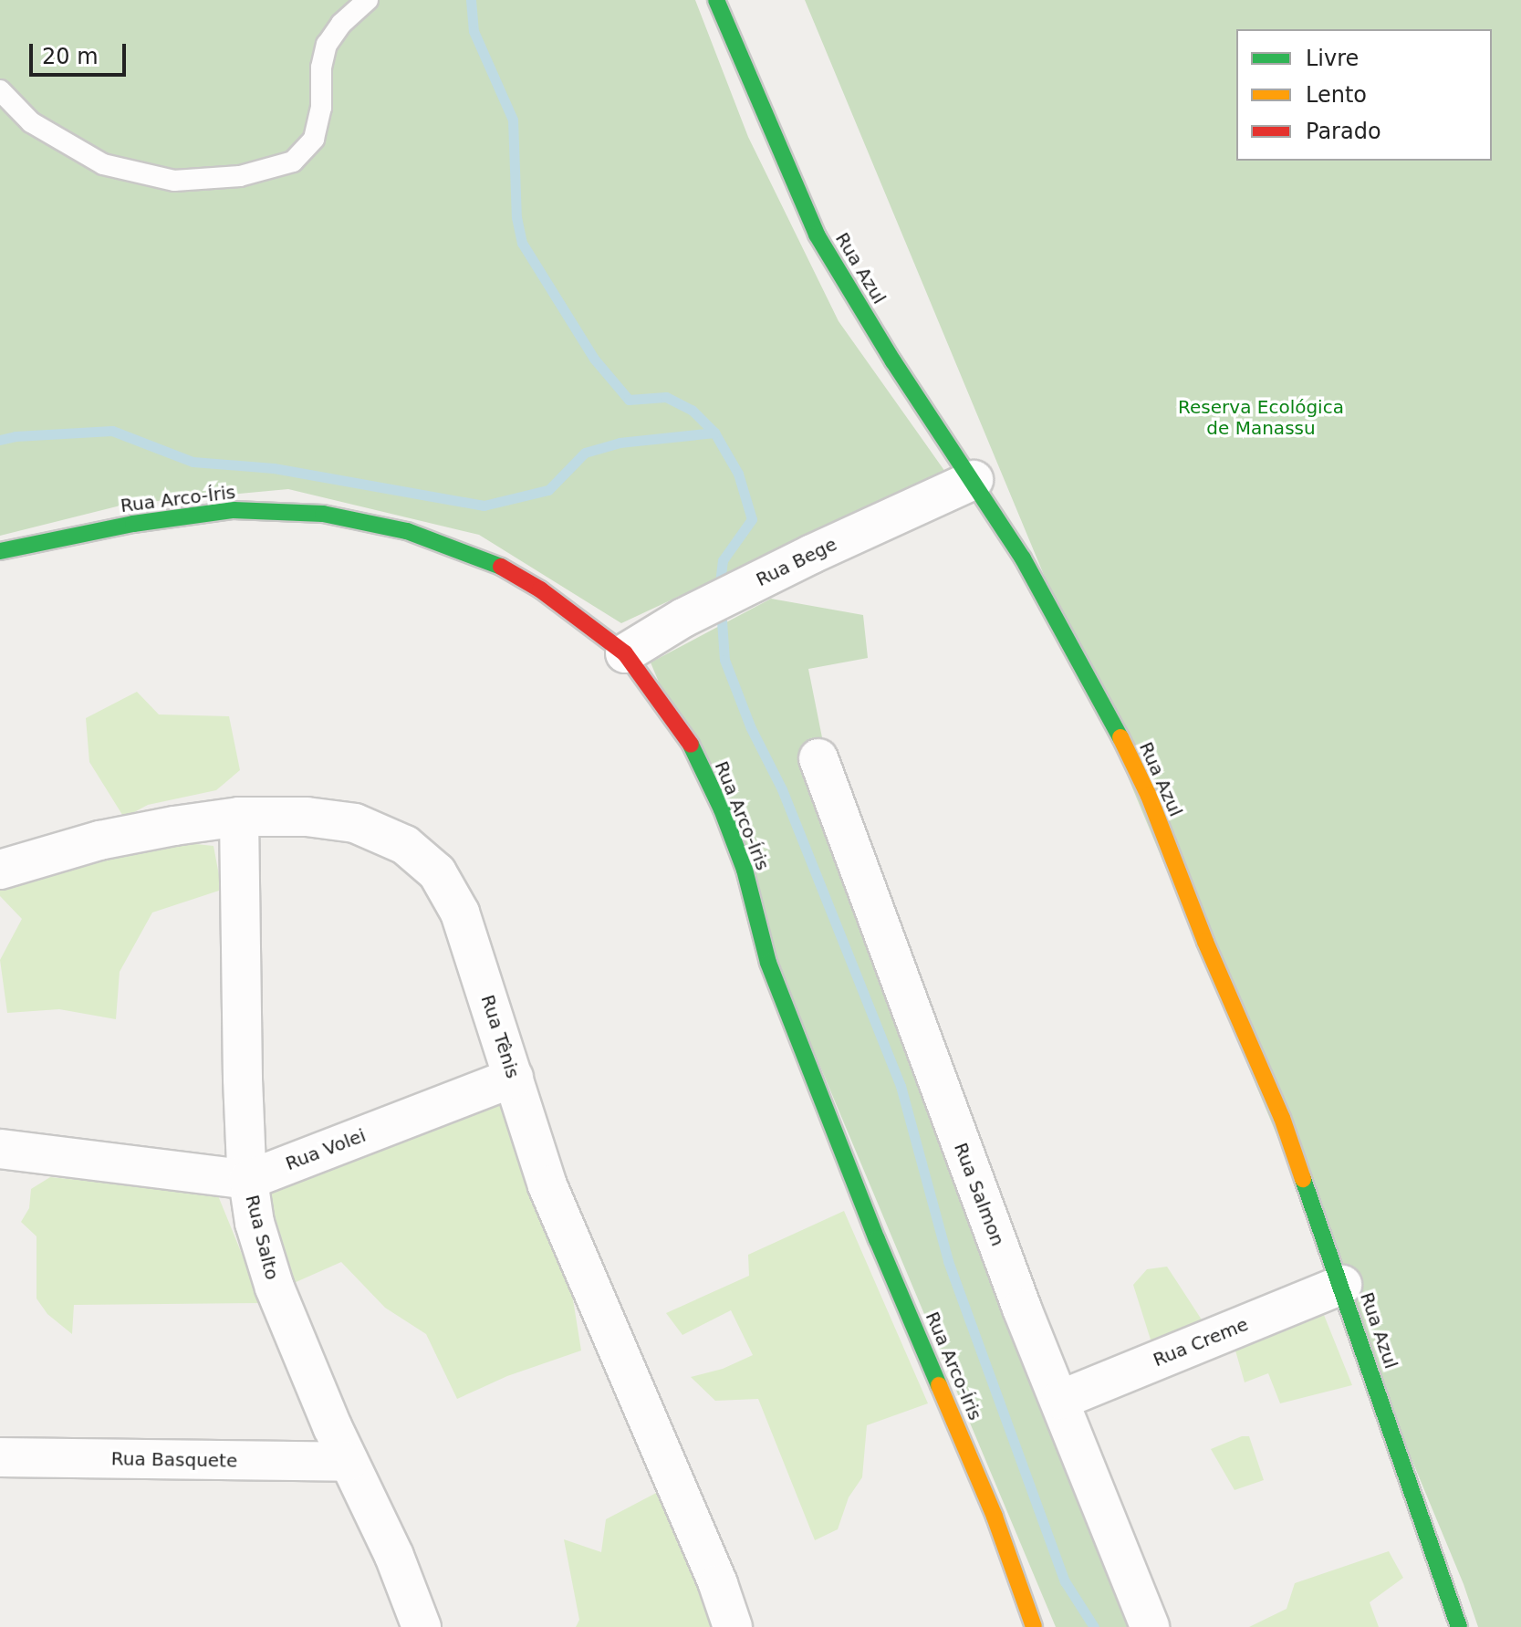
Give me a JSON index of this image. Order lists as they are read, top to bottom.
{
  "streets": {
    "street": [
      "Rua Azul",
      "Rua Arco-Íris",
      "Rua Bege",
      "Rua Tênis",
      "Rua Volei",
      "Rua Salmon",
      "Rua Salto",
      "Rua Creme",
      "Rua Basquete"
    ]
  },
  "crossings": [
    ["Rua Azul", "Rua Bege"],
    ["Rua Azul", "Rua Creme"],
    ["Rua Arco-Íris", "Rua Bege"],
    ["Rua Tênis", "Rua Volei"],
    ["Rua Tênis", "Rua Salto"],
    ["Rua Volei", "Rua Salto"],
    ["Rua Salmon", "Rua Creme"],
    ["Rua Salto", "Rua Basquete"]
  ],
  "parks": ["Reserva Ecológica de Manassu"],
  "legend": ["Livre", "Lento", "Parado"],
  "scale_bar": "20 m"
}
